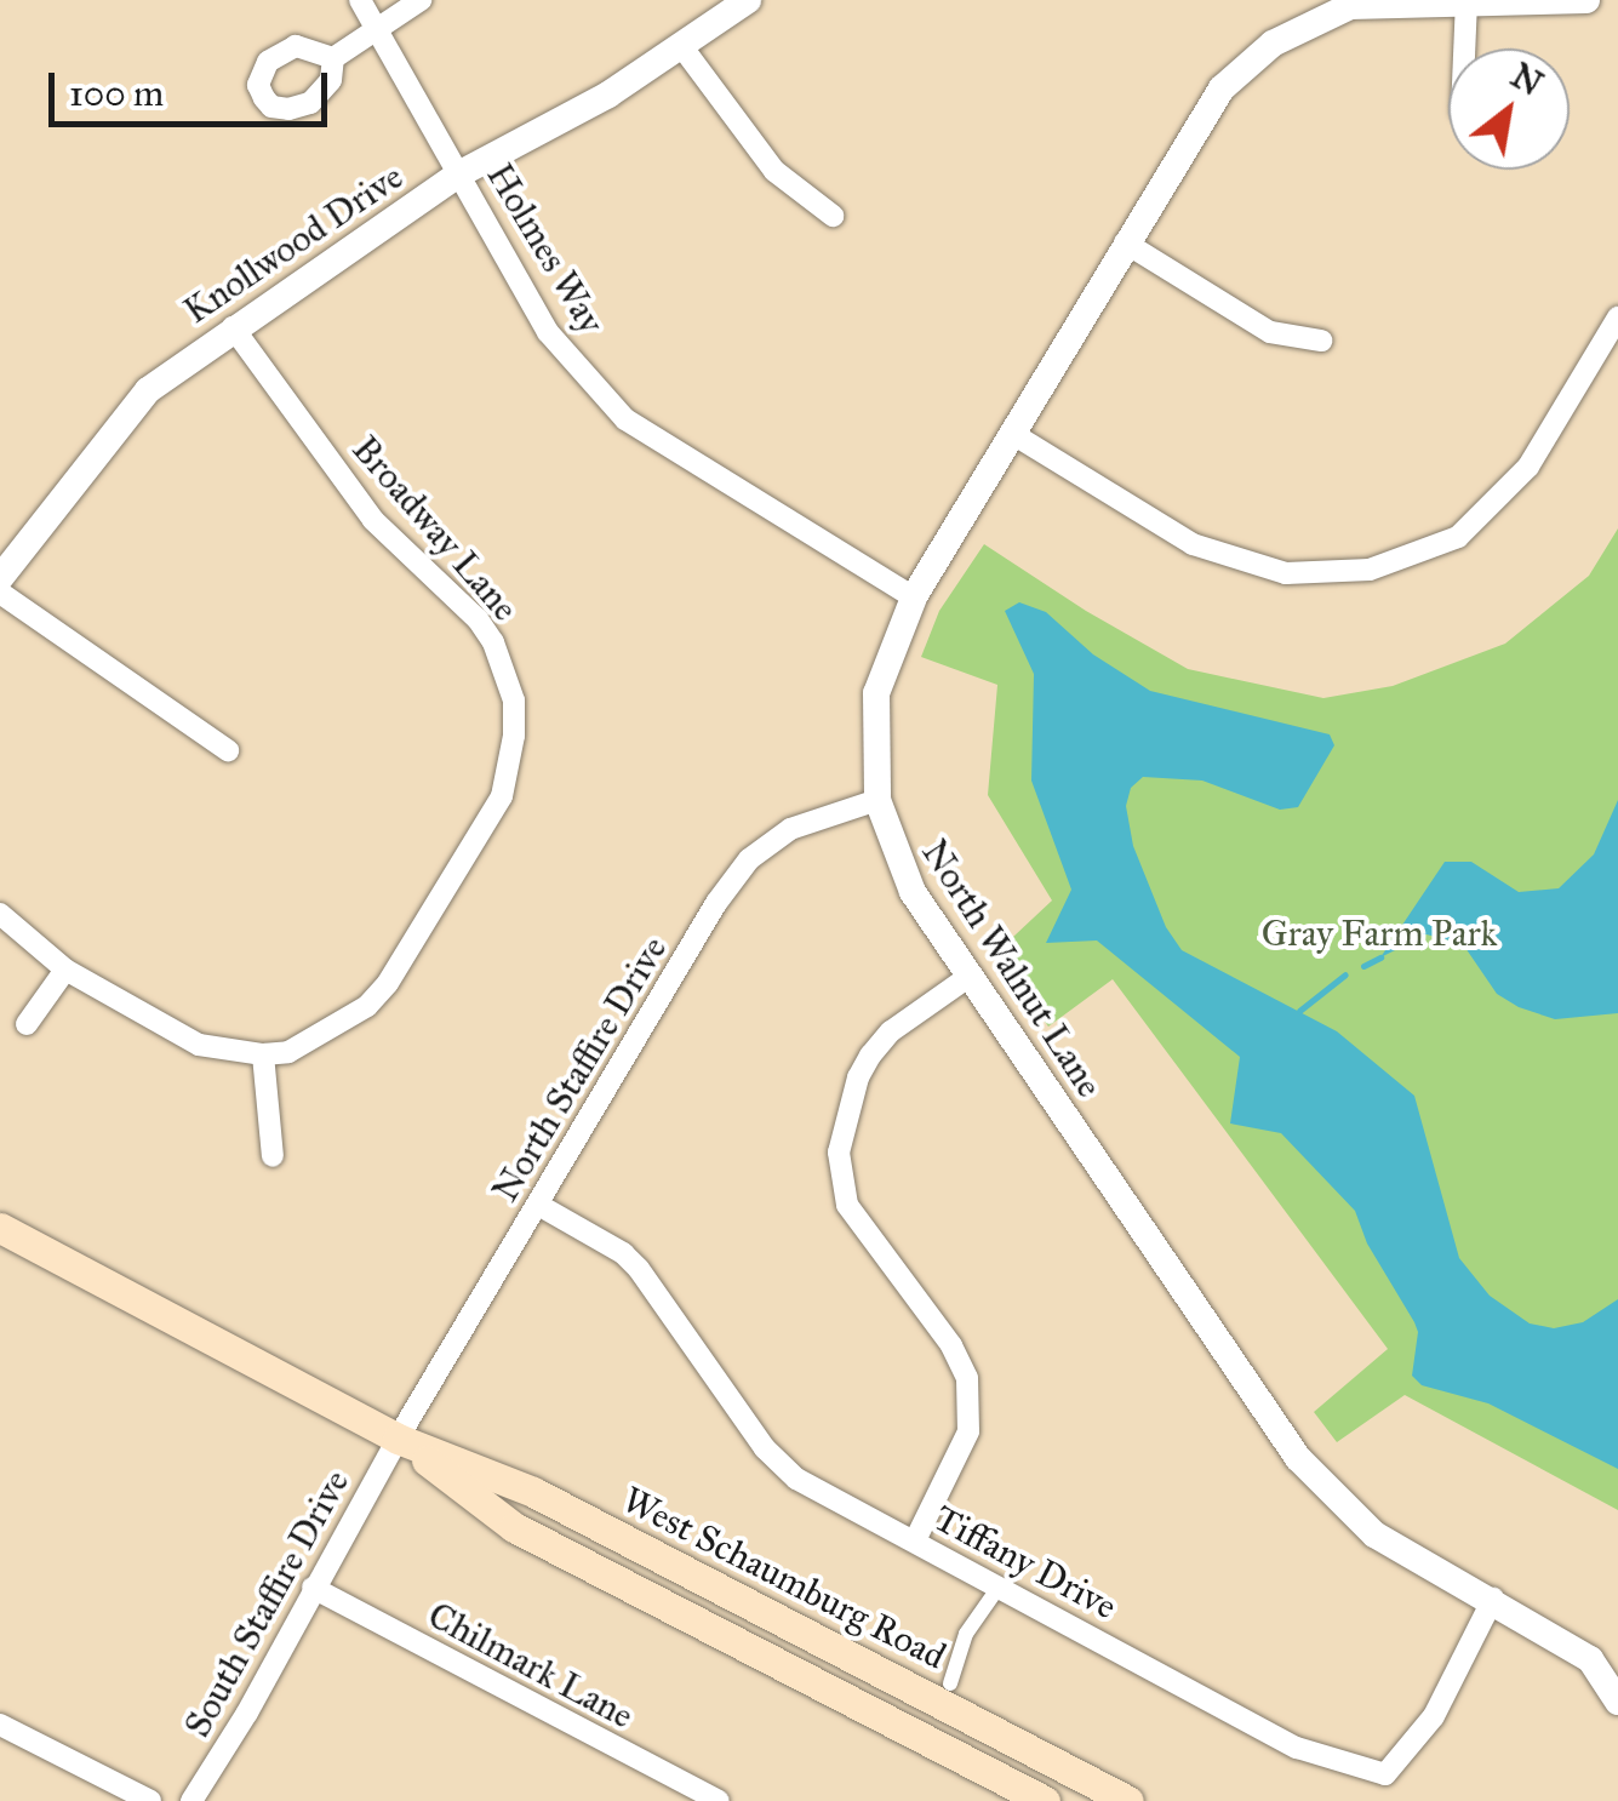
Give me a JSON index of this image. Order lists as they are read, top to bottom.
{
  "streets": {
    "main road": ["West Schaumburg Road"],
    "street": [
      "Knollwood Drive",
      "Holmes Way",
      "Broadway Lane",
      "North Walnut Lane",
      "North Staffire Drive",
      "Tiffany Drive",
      "South Staffire Drive",
      "Chilmark Lane"
    ]
  },
  "crossings": [
    ["Knollwood Drive", "Holmes Way"],
    ["Knollwood Drive", "Broadway Lane"],
    ["Holmes Way", "North Walnut Lane"],
    ["North Walnut Lane", "North Staffire Drive"],
    ["North Walnut Lane", "Tiffany Drive"],
    ["North Staffire Drive", "Tiffany Drive"],
    ["North Staffire Drive", "West Schaumburg Road"],
    ["North Staffire Drive", "South Staffire Drive"],
    ["West Schaumburg Road", "South Staffire Drive"],
    ["South Staffire Drive", "Chilmark Lane"]
  ],
  "parks": ["Gray Farm Park"],
  "scale_bar": "100 m",
  "north": "top right"
}
